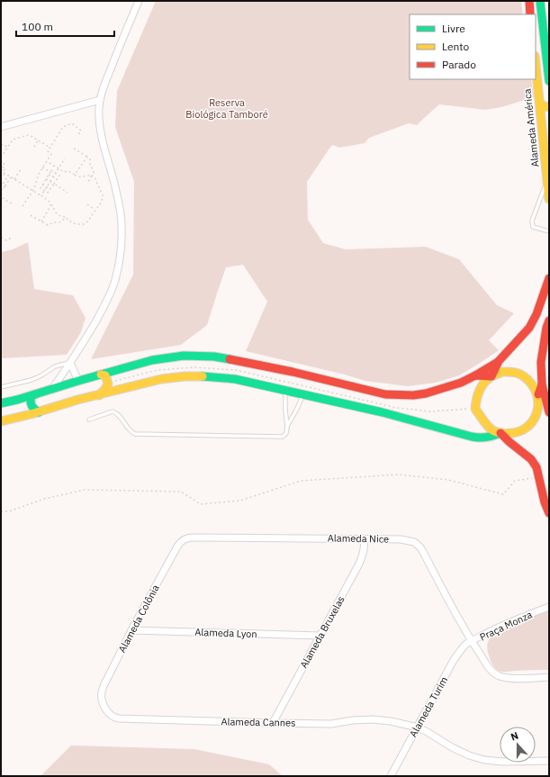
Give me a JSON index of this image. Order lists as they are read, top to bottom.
{
  "streets": {
    "main road": ["Alameda América"],
    "street": [
      "Alameda Nice",
      "Alameda Colônia",
      "Praça Monza",
      "Alameda Bruxelas",
      "Alameda Lyon",
      "Alameda Turim",
      "Alameda Cannes"
    ]
  },
  "crossings": [
    ["Alameda Nice", "Alameda Colônia"],
    ["Alameda Nice", "Praça Monza"],
    ["Alameda Nice", "Alameda Bruxelas"],
    ["Alameda Nice", "Alameda Turim"],
    ["Alameda Colônia", "Alameda Lyon"],
    ["Alameda Colônia", "Alameda Cannes"],
    ["Praça Monza", "Alameda Turim"],
    ["Alameda Bruxelas", "Alameda Lyon"],
    ["Alameda Bruxelas", "Alameda Cannes"],
    ["Alameda Turim", "Alameda Cannes"]
  ],
  "parks": ["Reserva Biológica Tamboré"],
  "legend": ["Livre", "Lento", "Parado"],
  "scale_bar": "100 m",
  "north": "top"
}
